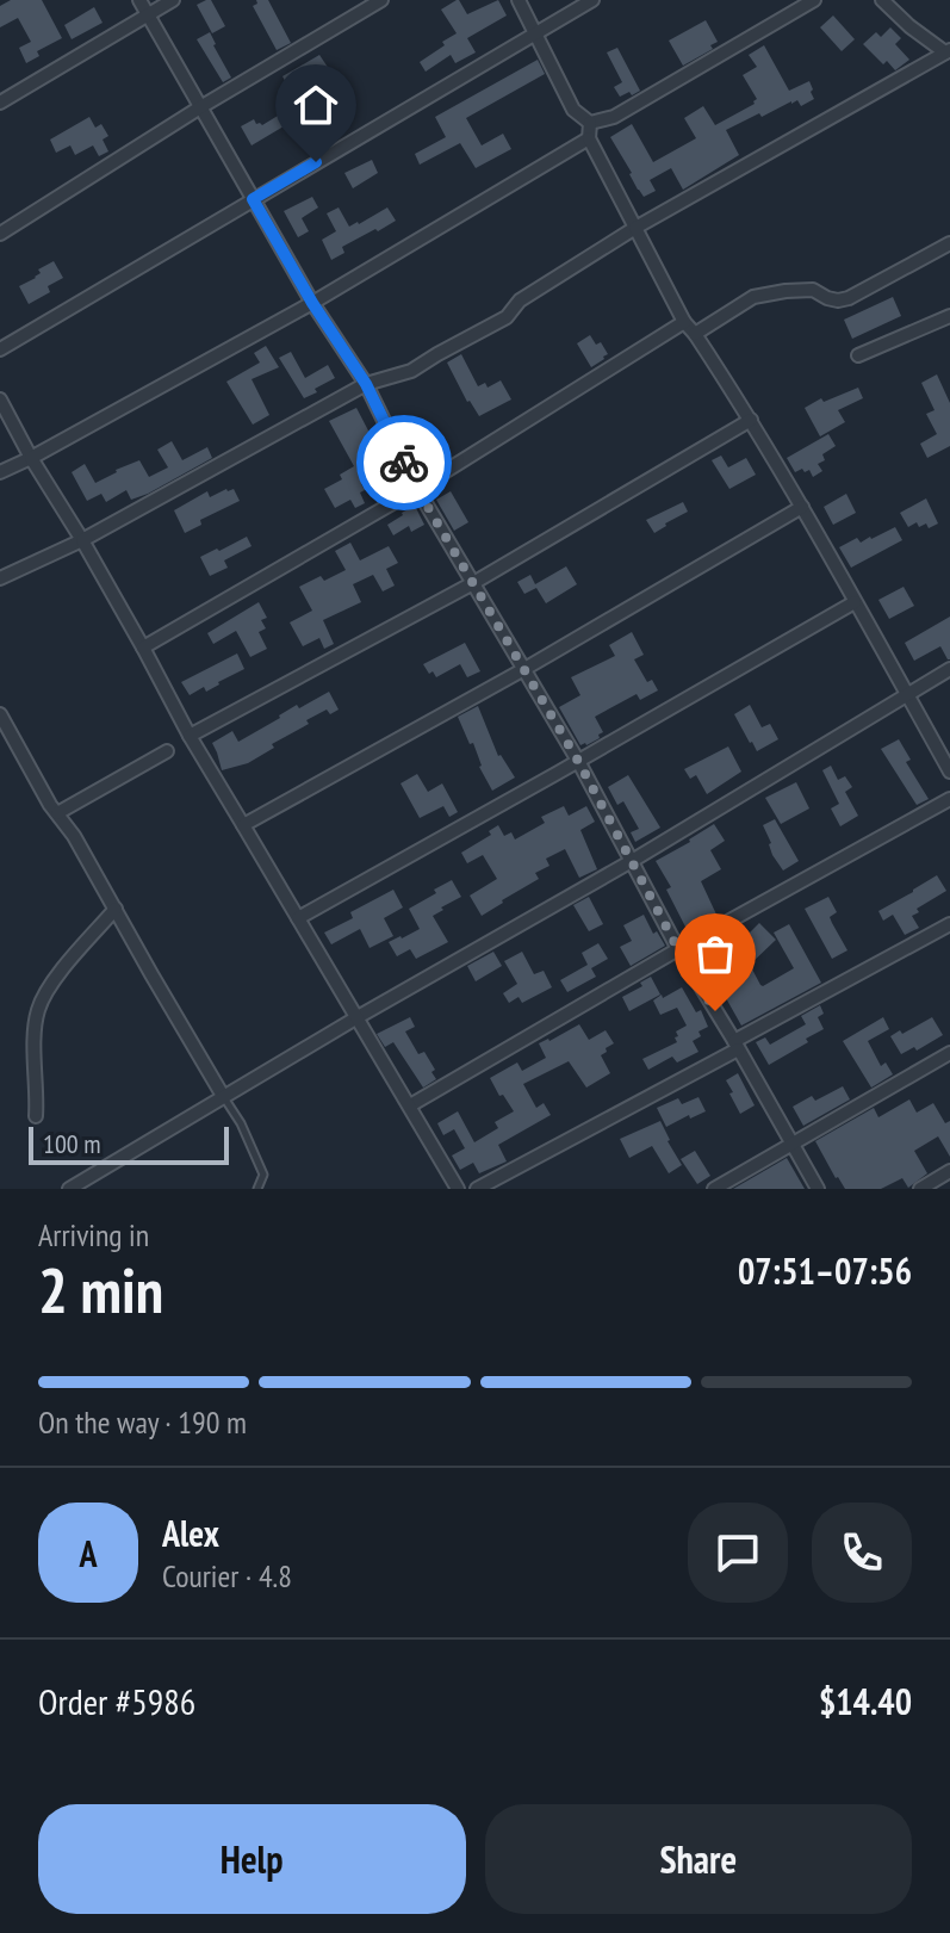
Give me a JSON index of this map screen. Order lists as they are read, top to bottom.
{
  "scale_bar": "100 m",
  "page": {
    "scale": "100 m",
    "heading": ["2 min", "Arriving in", "07:51–07:56"],
    "panel": [
      "Alex",
      "Courier · 4.8",
      "Order #5986",
      "$14.40"
    ],
    "bar": "On the way · 190 m",
    "round": "A",
    "buttons": ["Help", "Share"]
  }
}
